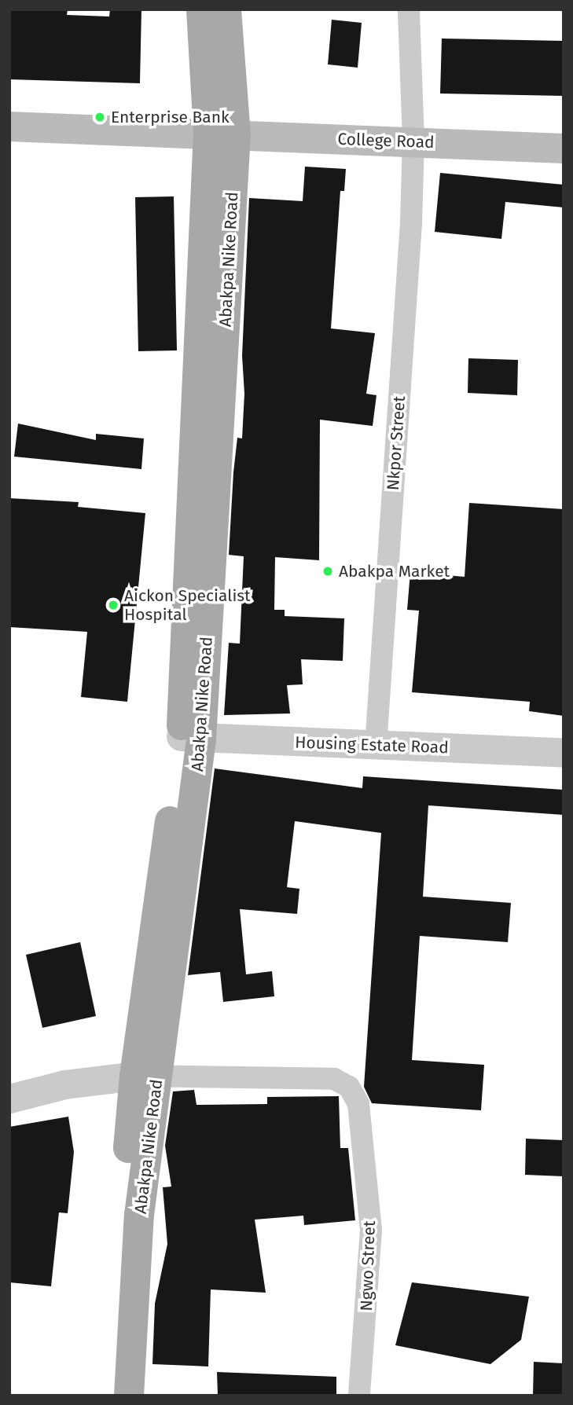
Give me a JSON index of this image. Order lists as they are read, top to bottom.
{
  "streets": {
    "main road": ["College Road", "Abakpa Nike Road"],
    "street": ["Nkpor Street", "Housing Estate Road", "Ngwo Street"]
  },
  "crossings": [
    ["College Road", "Abakpa Nike Road"],
    ["College Road", "Nkpor Street"],
    ["Abakpa Nike Road", "Housing Estate Road"],
    ["Abakpa Nike Road", "Ngwo Street"],
    ["Nkpor Street", "Housing Estate Road"]
  ],
  "places": ["Enterprise Bank", "Abakpa Market", "Aickon Specialist Hospital"]
}
